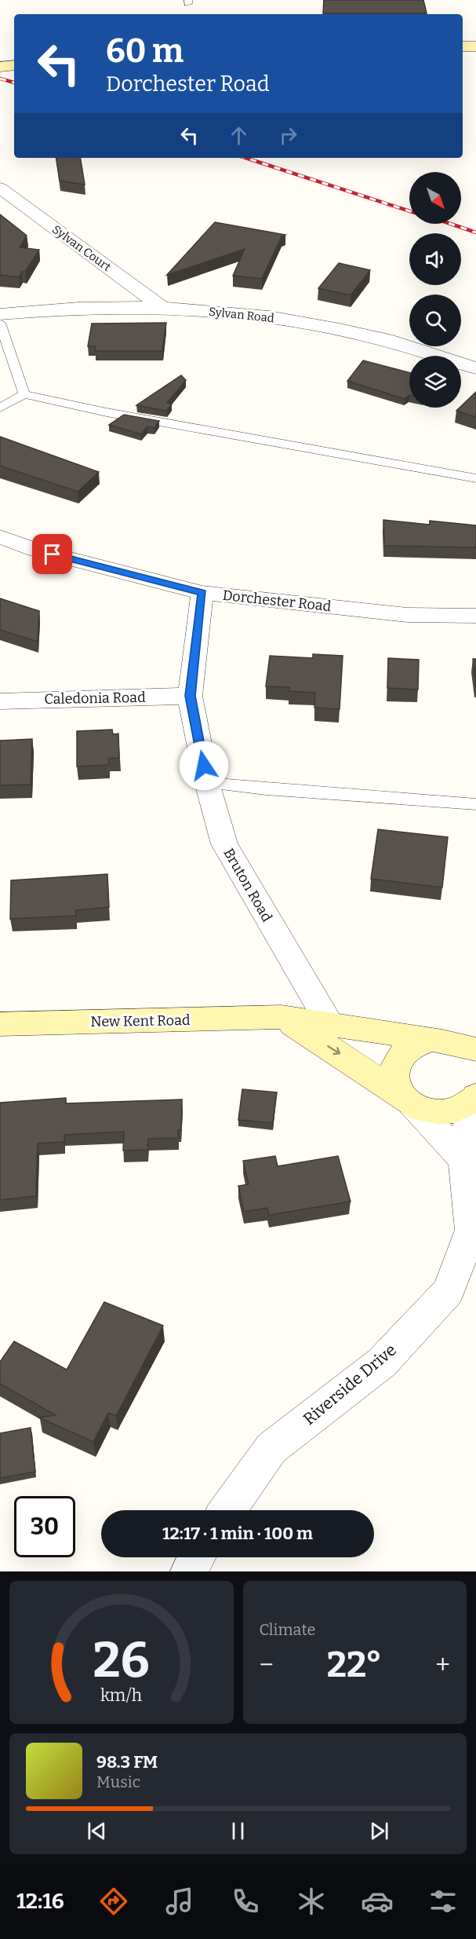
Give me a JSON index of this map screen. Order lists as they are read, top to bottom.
{
  "streets": {
    "street": [
      "Sylvan Court",
      "Sylvan Road",
      "Dorchester Road",
      "Caledonia Road",
      "Bruton Road",
      "New Kent Road",
      "Riverside Drive"
    ]
  },
  "crossings": [
    ["Sylvan Court", "Sylvan Road"],
    ["Dorchester Road", "Bruton Road"],
    ["Caledonia Road", "Bruton Road"],
    ["Bruton Road", "New Kent Road"]
  ],
  "north": "bottom right",
  "page": {
    "turn": ["60 m", "Dorchester Road"],
    "limit": "30",
    "trip": "12:17 · 1 min · 100 m",
    "tile": "Climate",
    "heat": ["−", "22°", "+"],
    "song": ["98.3 FM", "Music"],
    "tabs": "12:16",
    "gauge": ["26", "km/h"]
  }
}
